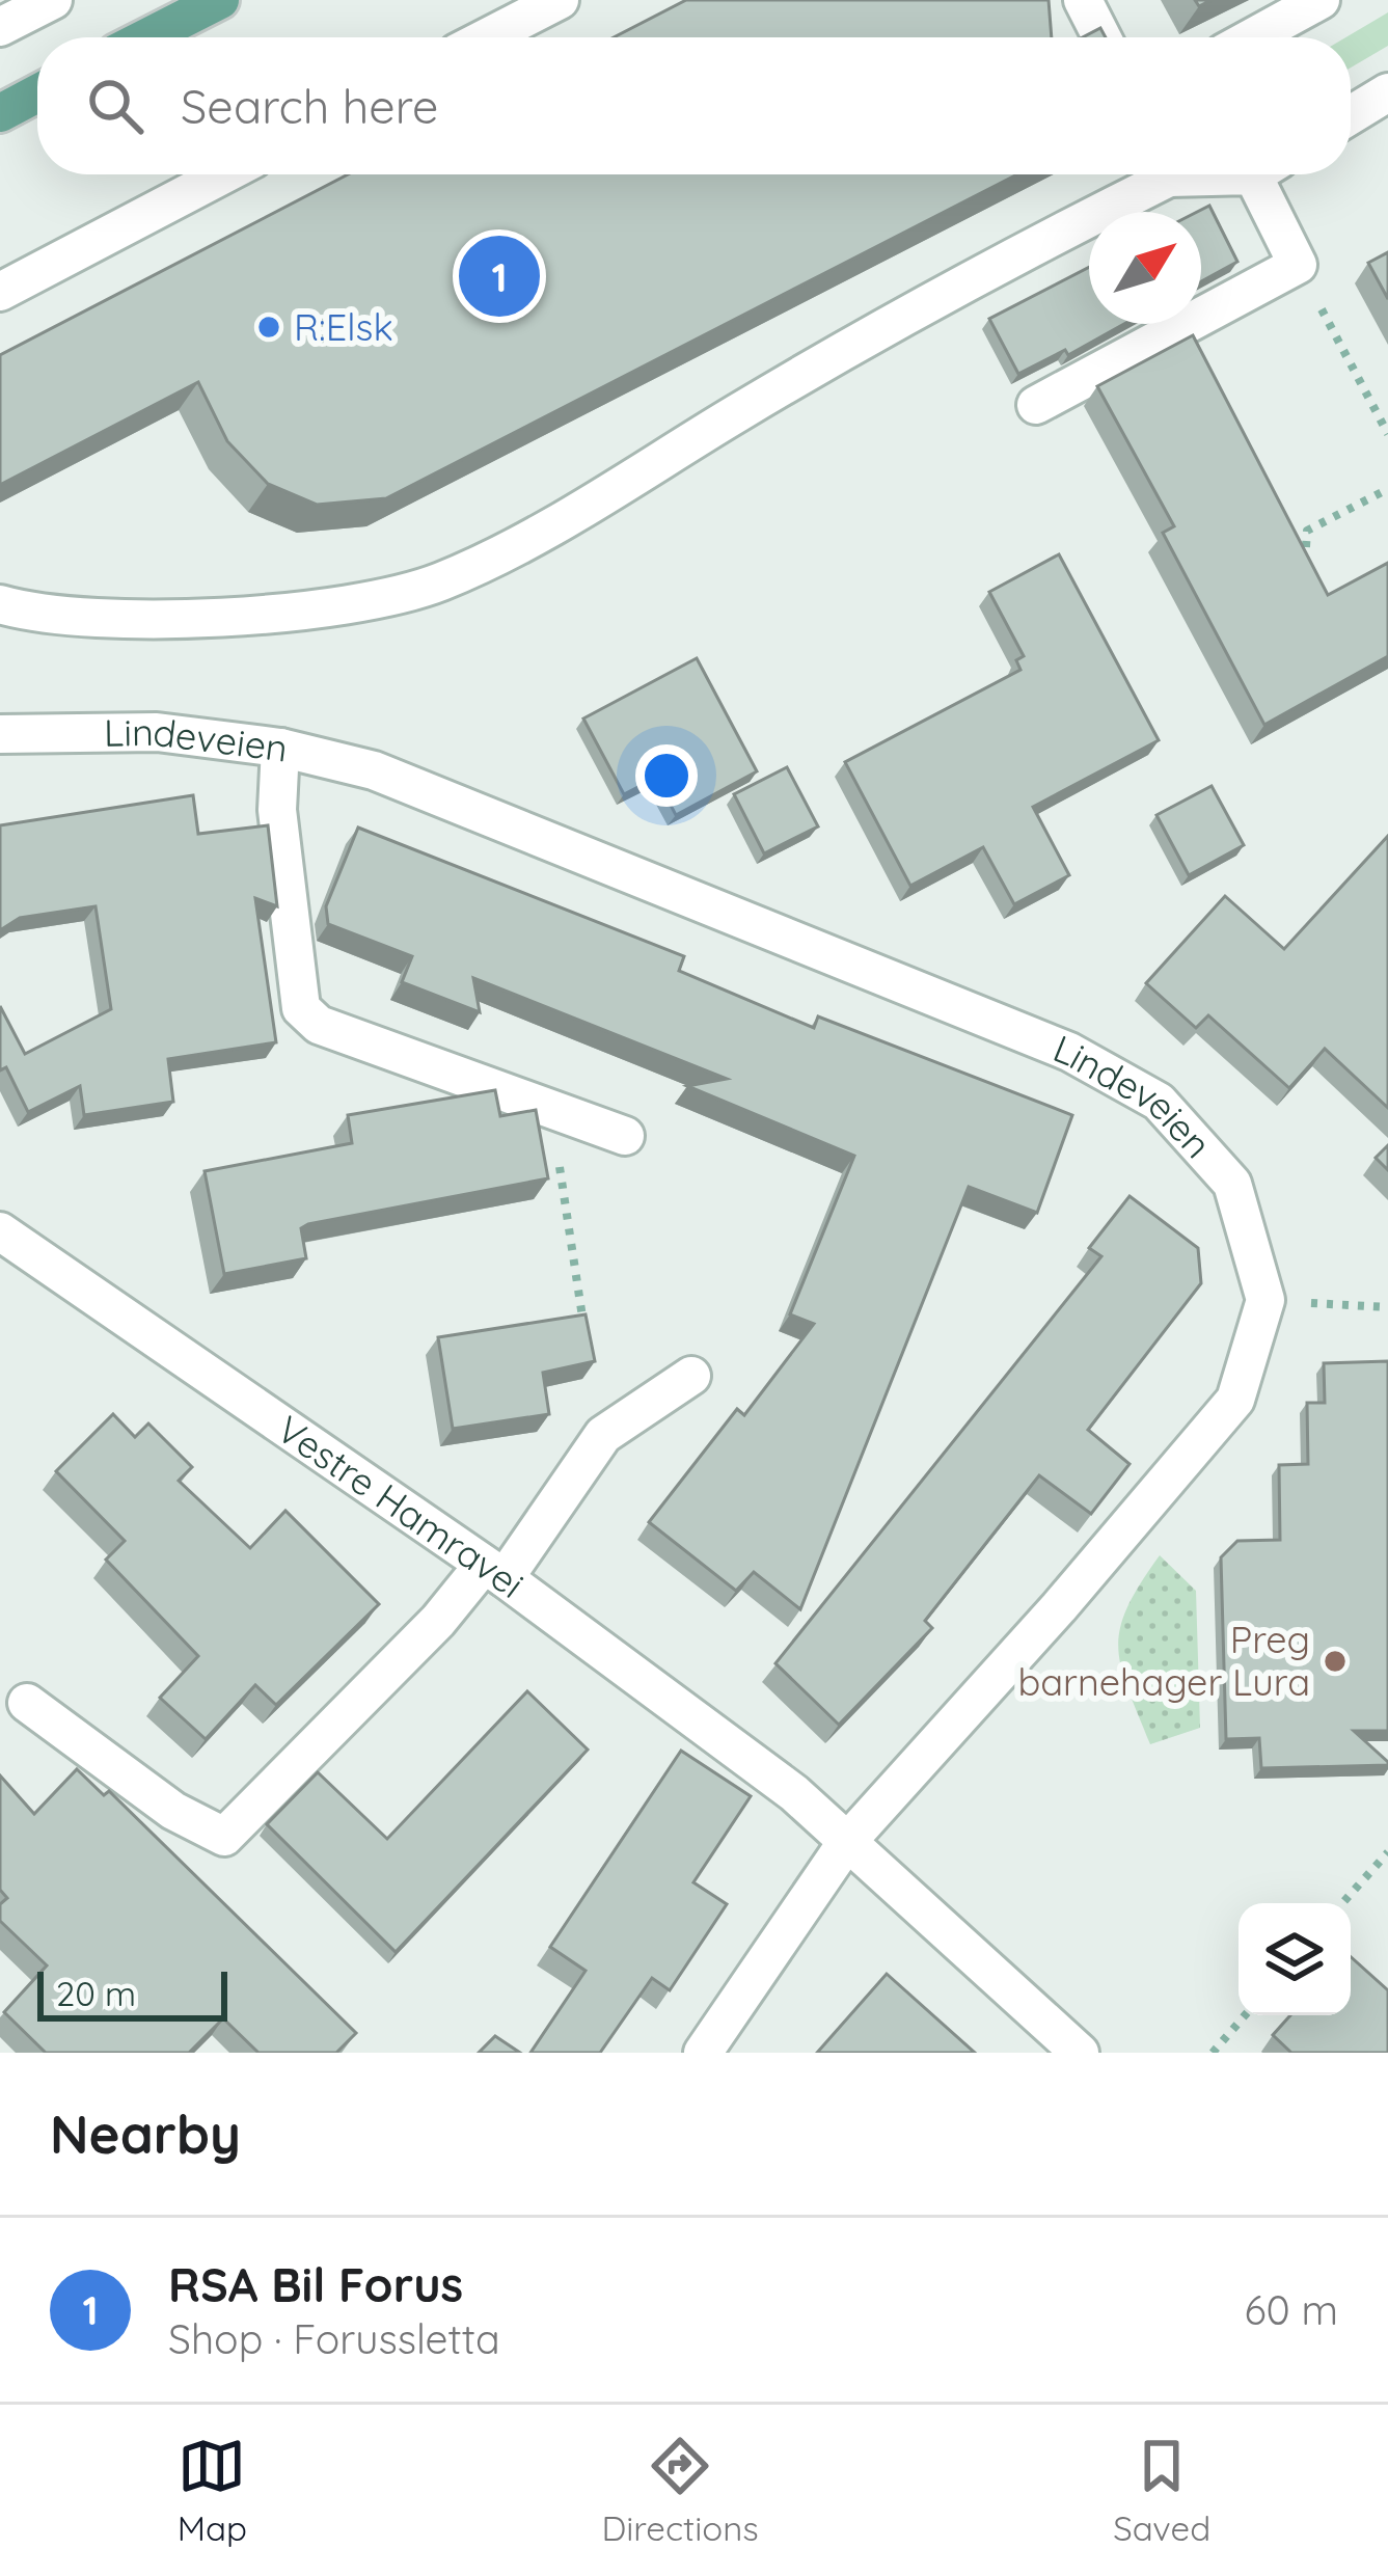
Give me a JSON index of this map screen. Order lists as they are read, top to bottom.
{
  "streets": {
    "street": ["Lindeveien", "Vestre Hamravei"]
  },
  "places": ["R:Elsk", "Preg barnehager Lura"],
  "scale_bar": "20 m",
  "north": "top right",
  "page": {
    "search": "Search here",
    "pins": "1",
    "scale": "20 m",
    "heading": "Nearby",
    "list": [
      {
        "mark": "1",
        "name": "RSA Bil Forus",
        "note": "Shop · Forussletta",
        "value": "60 m"
      }
    ],
    "nav": ["Map", "Directions", "Saved"]
  }
}
